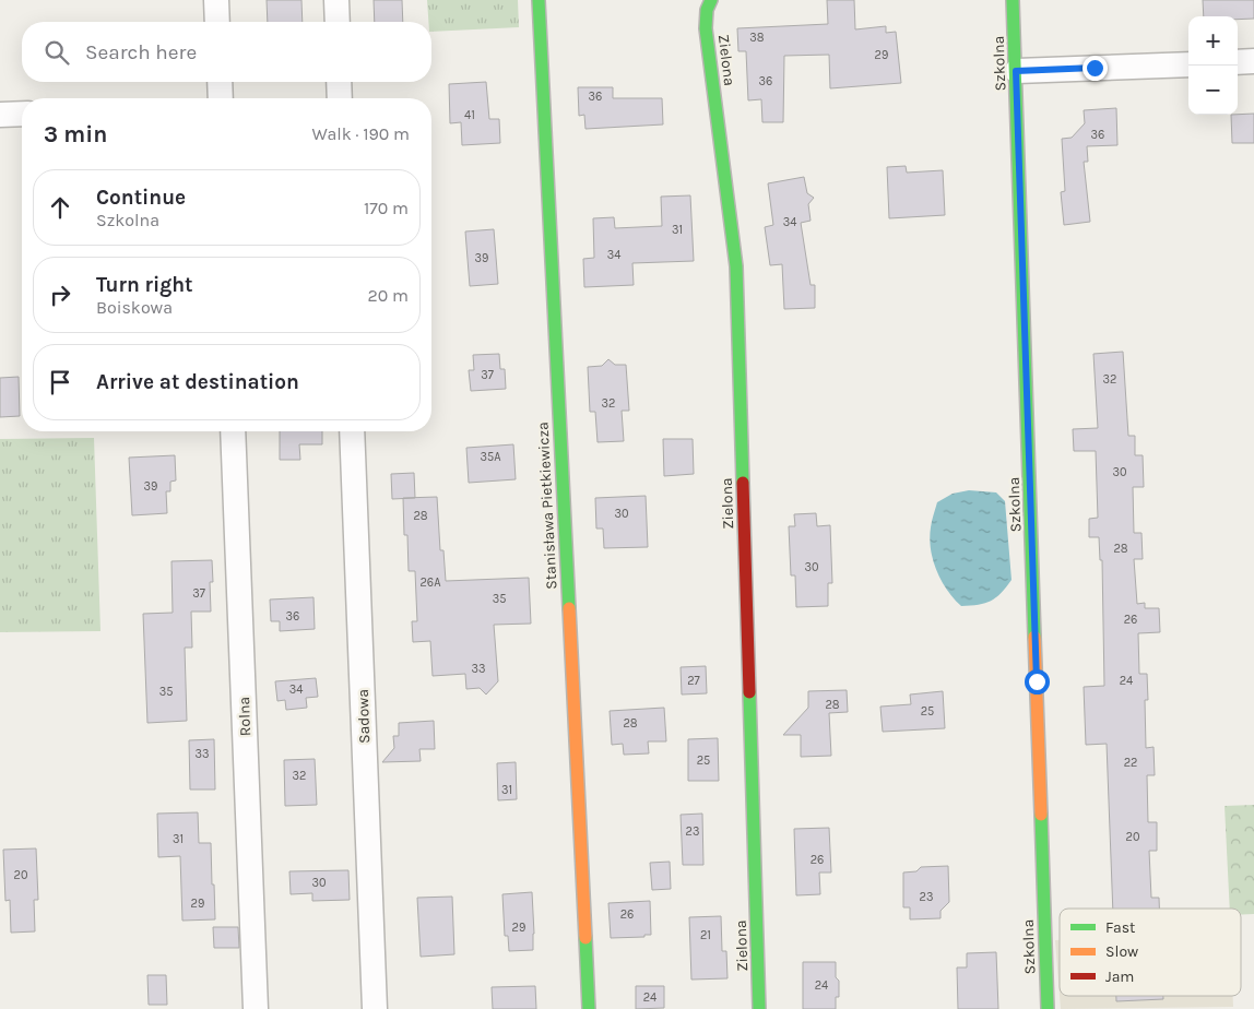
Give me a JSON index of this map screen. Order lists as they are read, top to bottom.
{
  "streets": {
    "street": [
      "Zielona",
      "Szkolna",
      "Stanisława Pietkiewicza",
      "Rolna",
      "Sadowa"
    ]
  },
  "house_numbers": [
    "38",
    "29",
    "36",
    "36",
    "41",
    "36",
    "34",
    "31",
    "34",
    "39",
    "37",
    "32",
    "32",
    "35A",
    "30",
    "39",
    "30",
    "28",
    "28",
    "30",
    "26A",
    "37",
    "35",
    "36",
    "26",
    "33",
    "27",
    "24",
    "34",
    "35",
    "28",
    "25",
    "28",
    "33",
    "25",
    "22",
    "32",
    "31",
    "23",
    "20",
    "31",
    "26",
    "20",
    "30",
    "23",
    "29",
    "26",
    "29",
    "21",
    "24",
    "24"
  ],
  "legend": ["Fast", "Slow", "Jam"],
  "page": {
    "map_buttons": ["+", "−"],
    "search": "Search here",
    "heading": ["3 min", "Walk · 190 m"],
    "list": [
      ["Continue", "Szkolna", "170 m"],
      ["Turn right", "Boiskowa", "20 m"],
      "Arrive at destination"
    ]
  }
}
